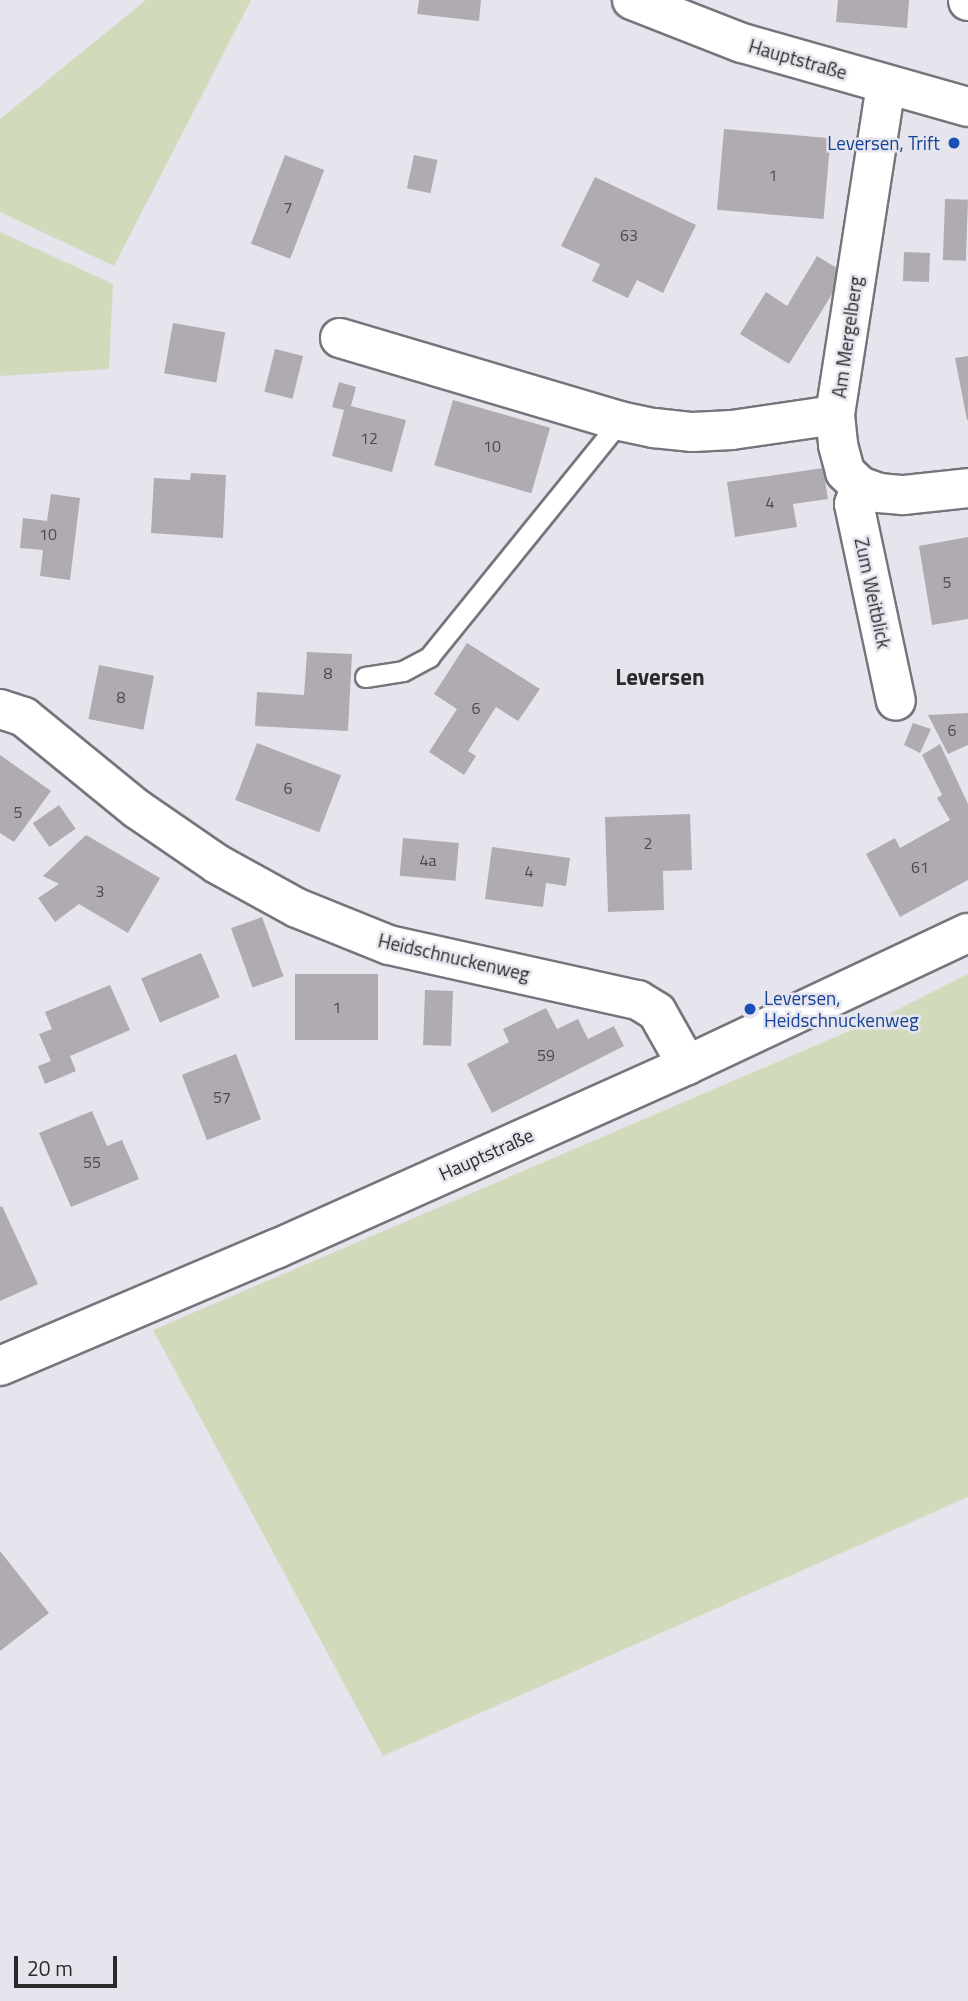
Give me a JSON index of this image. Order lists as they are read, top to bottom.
{
  "streets": {
    "street": [
      "Hauptstraße",
      "Am Mergelberg",
      "Zum Weitblick",
      "Heidschnuckenweg"
    ]
  },
  "crossings": [
    ["Hauptstraße", "Am Mergelberg"],
    ["Hauptstraße", "Heidschnuckenweg"]
  ],
  "districts": ["Leversen"],
  "places": ["Leversen, Trift", "Leversen, Heidschnuckenweg"],
  "house_numbers": [
    "1",
    "7",
    "63",
    "12",
    "10",
    "4",
    "10",
    "5",
    "8",
    "8",
    "6",
    "6",
    "6",
    "5",
    "2",
    "4a",
    "61",
    "4",
    "3",
    "1",
    "59",
    "57",
    "55"
  ],
  "scale_bar": "20 m"
}
